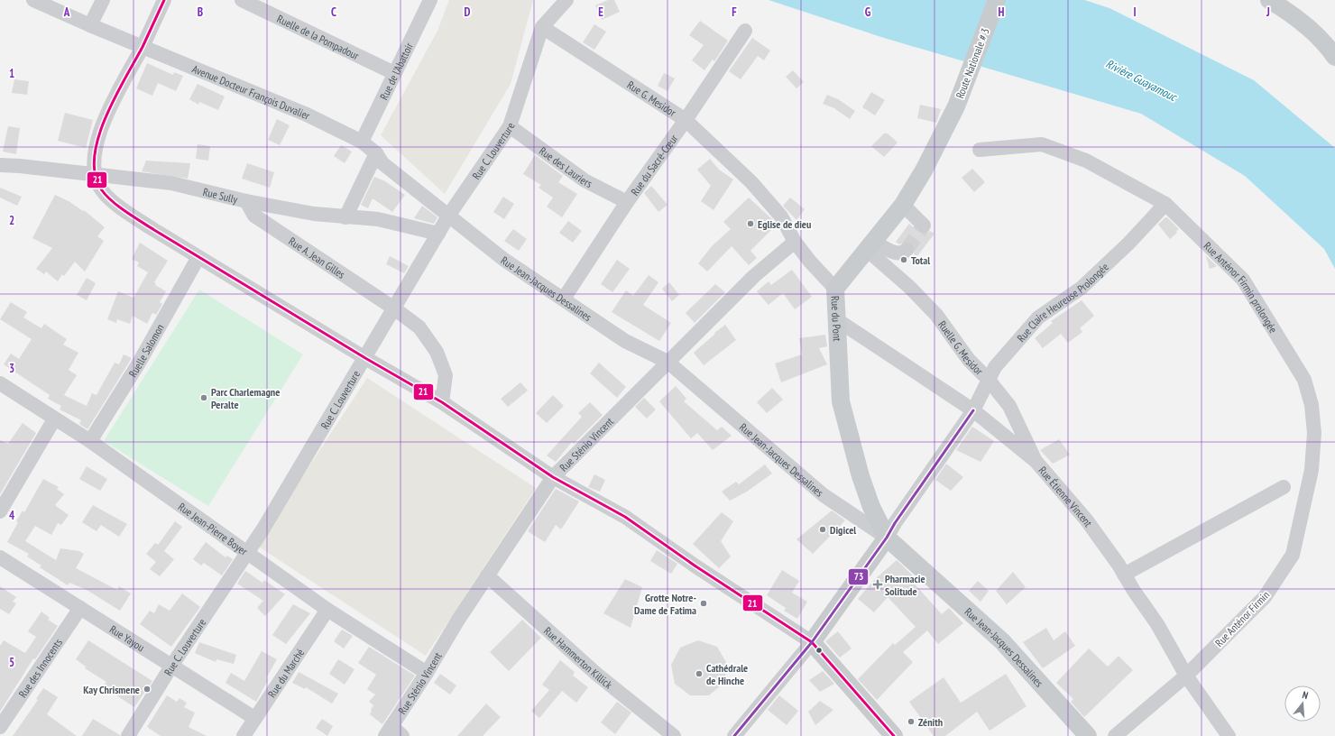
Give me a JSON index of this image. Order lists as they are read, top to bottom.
{
  "streets": {
    "main road": ["Route Nationale # 3", "Rue Jean-Jacques Dessalines", "Rue du Pont"],
    "street": [
      "Ruelle de la Pompadour",
      "Rue de l'Abattoir",
      "Avenue Docteur François Duvalier",
      "Rue G. Mesidor",
      "Rue C. Louverture",
      "Rue du Sacré-Cœur",
      "Rue des Lauriers",
      "Rue Sully",
      "Rue A. Jean Gilles",
      "Rue Anténor Firmin prolongée",
      "Rue Claire Heureuse Prolongée",
      "Ruelle G. Mesidor",
      "Ruelle Salomon",
      "Rue Sténio Vincent",
      "Rue Étienne Vincent",
      "Rue Jean-Pierre Boyer",
      "Rue Anténor Firmin",
      "Rue Yayou",
      "Rue Hammerton Killick",
      "Rue des Innocents",
      "Rue du Marché"
    ]
  },
  "crossings": [
    ["Ruelle de la Pompadour", "Rue de l'Abattoir"],
    ["Route Nationale # 3", "Rue du Pont"],
    ["Rue de l'Abattoir", "Avenue Docteur François Duvalier"],
    ["Avenue Docteur François Duvalier", "Rue C. Louverture"],
    ["Avenue Docteur François Duvalier", "Rue Jean-Jacques Dessalines"],
    ["Rue G. Mesidor", "Rue C. Louverture"],
    ["Rue G. Mesidor", "Rue du Sacré-Cœur"],
    ["Rue G. Mesidor", "Rue du Pont"],
    ["Rue G. Mesidor", "Rue Sténio Vincent"],
    ["Rue C. Louverture", "Rue des Lauriers"],
    ["Rue C. Louverture", "Rue Sully"],
    ["Rue C. Louverture", "Rue A. Jean Gilles"],
    ["Rue C. Louverture", "Rue Jean-Jacques Dessalines"],
    ["Rue C. Louverture", "Rue Jean-Pierre Boyer"],
    ["Rue C. Louverture", "Rue Yayou"],
    ["Rue du Sacré-Cœur", "Rue des Lauriers"],
    ["Rue du Sacré-Cœur", "Rue Jean-Jacques Dessalines"],
    ["Rue Sully", "Rue A. Jean Gilles"],
    ["Rue Jean-Jacques Dessalines", "Rue Claire Heureuse Prolongée"],
    ["Rue Jean-Jacques Dessalines", "Rue du Pont"],
    ["Rue Jean-Jacques Dessalines", "Rue Sténio Vincent"],
    ["Rue Anténor Firmin prolongée", "Rue Claire Heureuse Prolongée"],
    ["Rue Anténor Firmin prolongée", "Rue Anténor Firmin"],
    ["Rue Claire Heureuse Prolongée", "Rue du Pont"],
    ["Rue Claire Heureuse Prolongée", "Ruelle G. Mesidor"],
    ["Rue Claire Heureuse Prolongée", "Rue Étienne Vincent"],
    ["Rue du Pont", "Ruelle G. Mesidor"],
    ["Rue du Pont", "Rue Étienne Vincent"],
    ["Ruelle G. Mesidor", "Rue Étienne Vincent"],
    ["Ruelle Salomon", "Rue Jean-Pierre Boyer"],
    ["Rue Sténio Vincent", "Rue Jean-Pierre Boyer"],
    ["Rue Sténio Vincent", "Rue Hammerton Killick"],
    ["Rue Étienne Vincent", "Rue Anténor Firmin"],
    ["Rue Jean-Pierre Boyer", "Rue du Marché"],
    ["Rue Yayou", "Rue des Innocents"],
    ["Rue Yayou", "Rue du Marché"]
  ],
  "water": ["Rivière Guayamouc"],
  "places": {
    "other": [
      "Eglise de dieu",
      "Total",
      "Parc Charlemagne Peralte",
      "Digicel",
      "Grotte Notre- Dame de Fatima",
      "Cathédrale de Hinche",
      "Kay Chrismene",
      "Zénith"
    ],
    "health": ["Pharmacie Solitude"]
  },
  "lines": ["transit line 21", "transit line 73"],
  "north": "top",
  "grid": {
    "columns": [
      "A",
      "B",
      "C",
      "D",
      "E",
      "F",
      "G",
      "H",
      "I",
      "J"
    ],
    "rows": [
      "1",
      "2",
      "3",
      "4",
      "5"
    ]
  }
}
